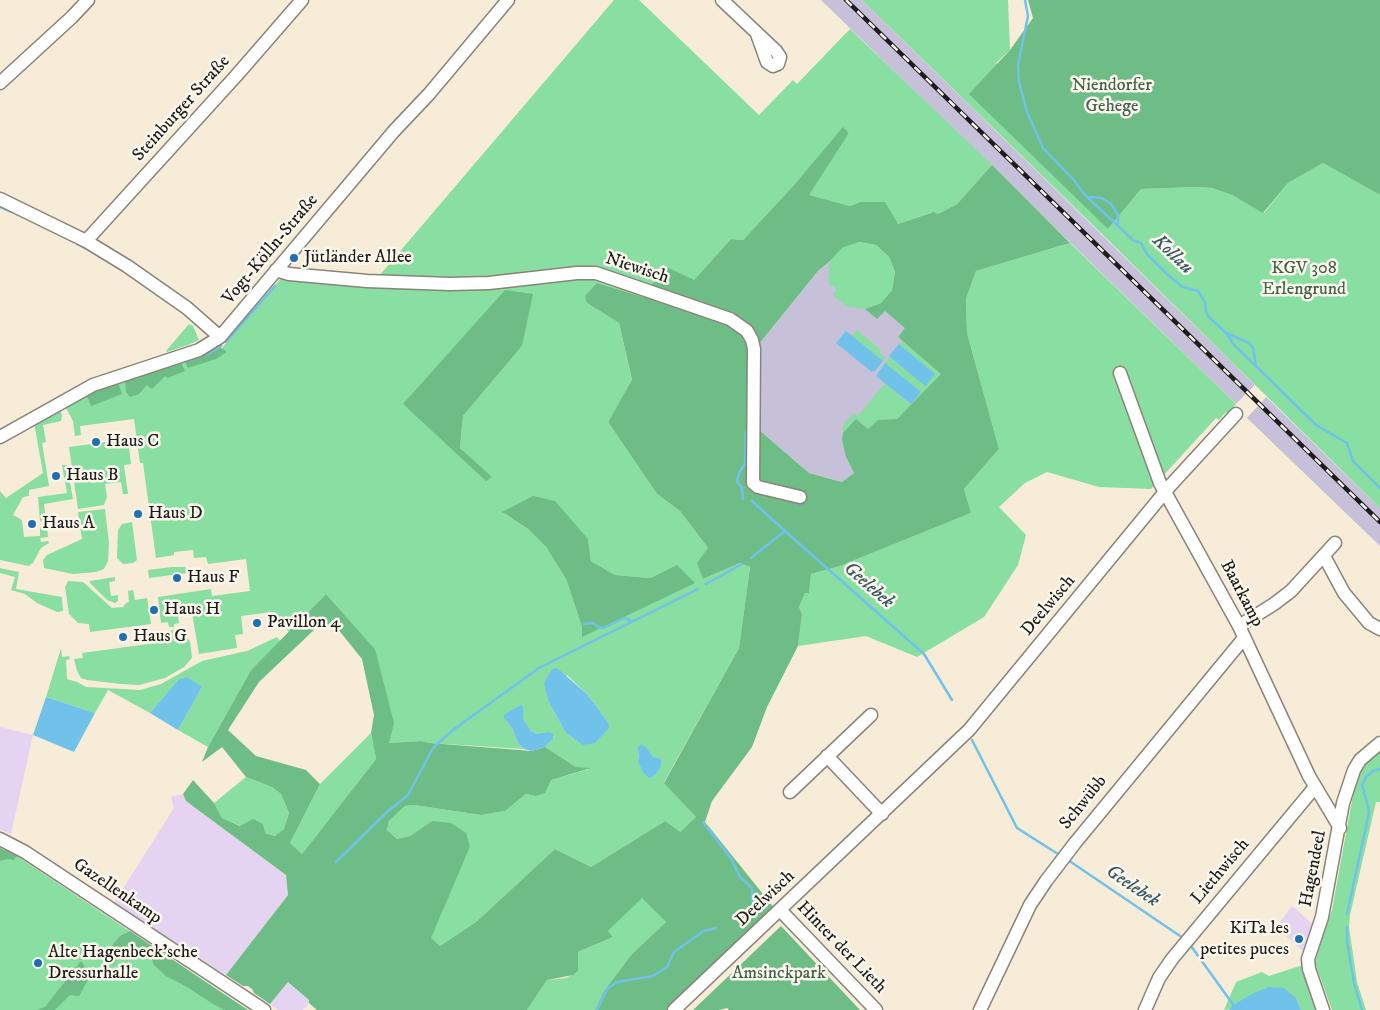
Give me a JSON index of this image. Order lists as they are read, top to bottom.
{
  "streets": {
    "street": [
      "Steinburger Straße",
      "Vogt-Kölln-Straße",
      "Niewisch",
      "Baarkamp",
      "Deelwisch",
      "Schwübb",
      "Hagendeel",
      "Liethwisch",
      "Gazellenkamp",
      "Hinter der Lieth"
    ]
  },
  "crossings": [
    ["Vogt-Kölln-Straße", "Niewisch"],
    ["Baarkamp", "Deelwisch"],
    ["Baarkamp", "Schwübb"],
    ["Baarkamp", "Hagendeel"],
    ["Baarkamp", "Liethwisch"],
    ["Deelwisch", "Hinter der Lieth"]
  ],
  "water": ["Kollau", "Geelebek"],
  "parks": ["Niendorfer Gehege", "KGV 308 Erlengrund", "Amsinckpark"],
  "places": [
    "Jütländer Allee",
    "Haus C",
    "Haus B",
    "Haus D",
    "Haus A",
    "Haus F",
    "Haus H",
    "Pavillon 4",
    "Haus G",
    "KiTa les petites puces",
    "Alte Hagenbeck’sche Dressurhalle"
  ]
}
